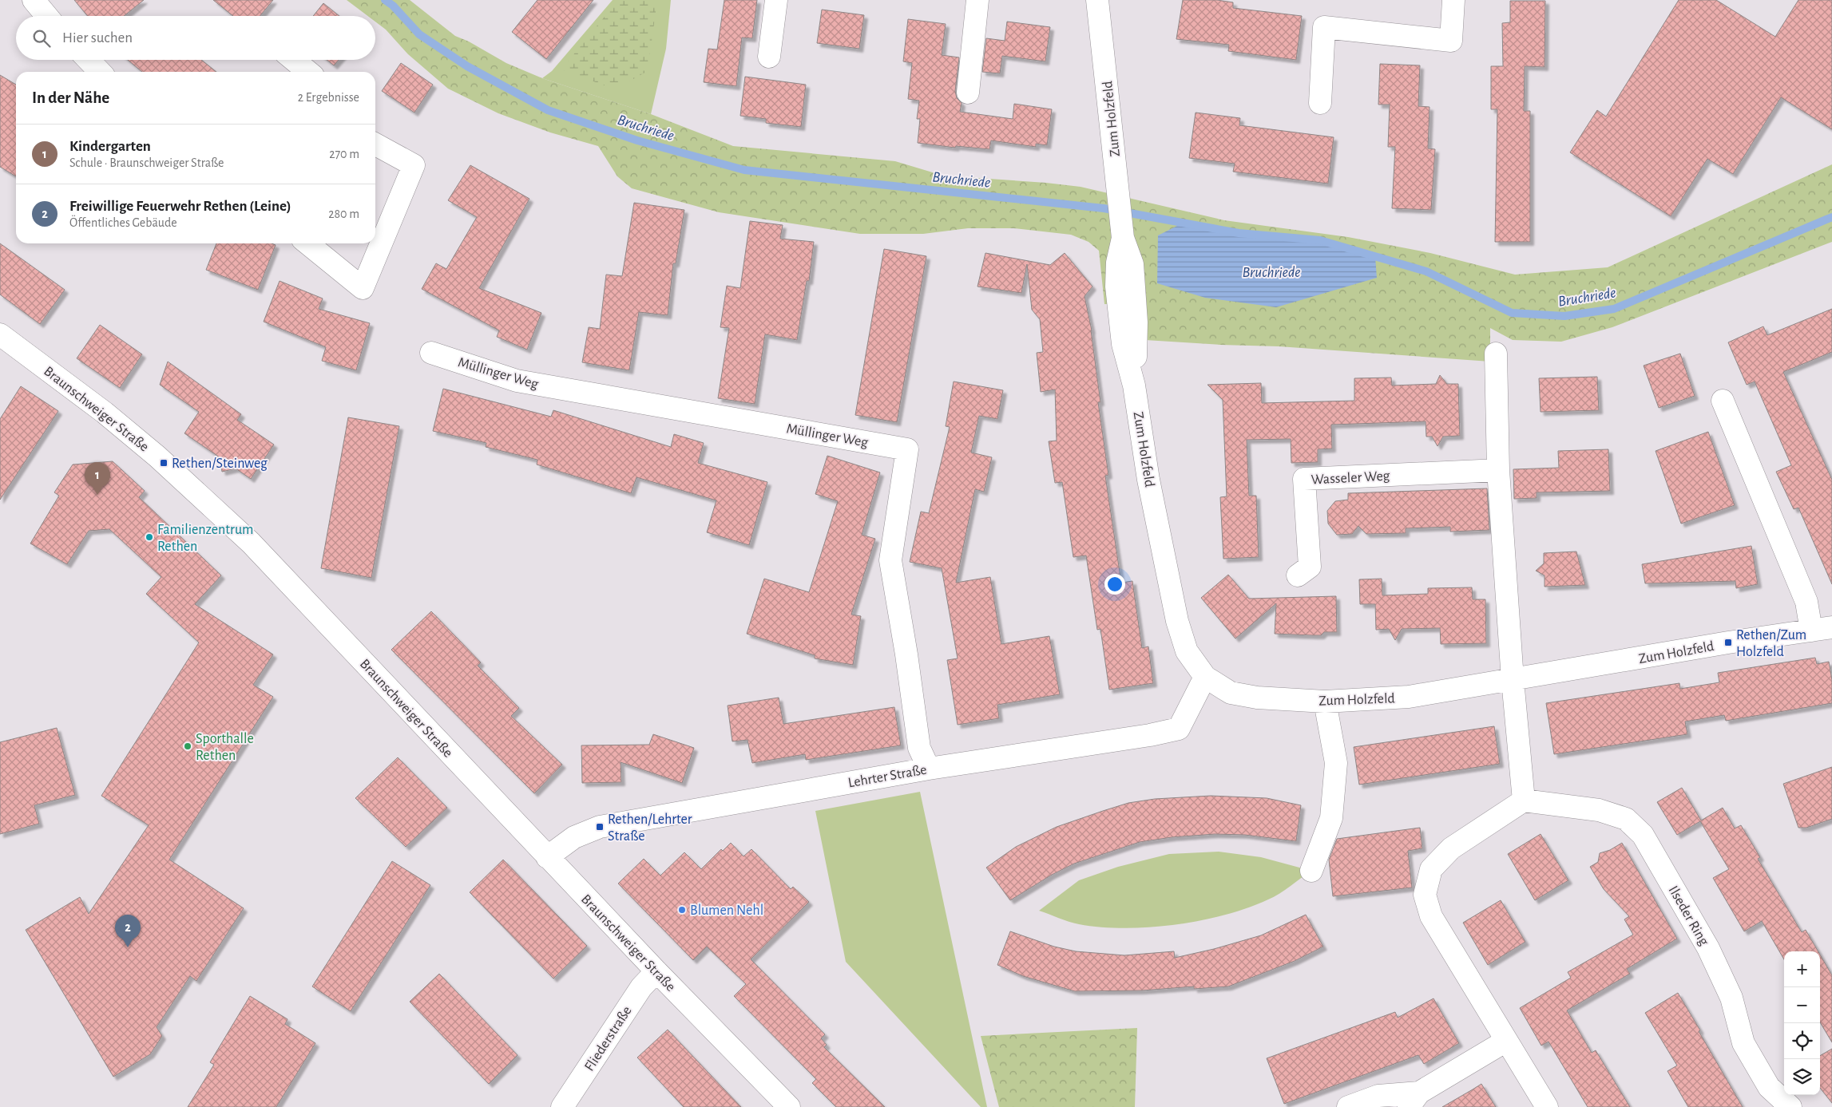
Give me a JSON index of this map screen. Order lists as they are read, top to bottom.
{
  "streets": {
    "street": [
      "Zum Holzfeld",
      "Müllinger Weg",
      "Braunschweiger Straße",
      "Wasseler Weg",
      "Lehrter Straße",
      "Ilseder Ring",
      "Fliederstraße"
    ]
  },
  "crossings": [
    ["Zum Holzfeld", "Lehrter Straße"],
    ["Müllinger Weg", "Lehrter Straße"],
    ["Braunschweiger Straße", "Lehrter Straße"],
    ["Braunschweiger Straße", "Fliederstraße"]
  ],
  "water": ["Bruchriede"],
  "places": {
    "transit": ["Rethen/Steinweg", "Rethen/Zum Holzfeld", "Rethen/Lehrter Straße"],
    "other": ["Familienzentrum Rethen", "Sporthalle Rethen", "Blumen Nehl"]
  },
  "page": {
    "search": "Hier suchen",
    "heading": ["In der Nähe", "2 Ergebnisse"],
    "list": [
      {
        "mark": "1",
        "name": "Kindergarten",
        "note": "Schule · Braunschweiger Straße",
        "value": "270 m"
      },
      {
        "mark": "2",
        "name": "Freiwillige Feuerwehr Rethen (Leine)",
        "note": "Öffentliches Gebäude",
        "value": "280 m"
      }
    ],
    "pins": ["1", "2"],
    "map_buttons": ["+", "−"]
  }
}
